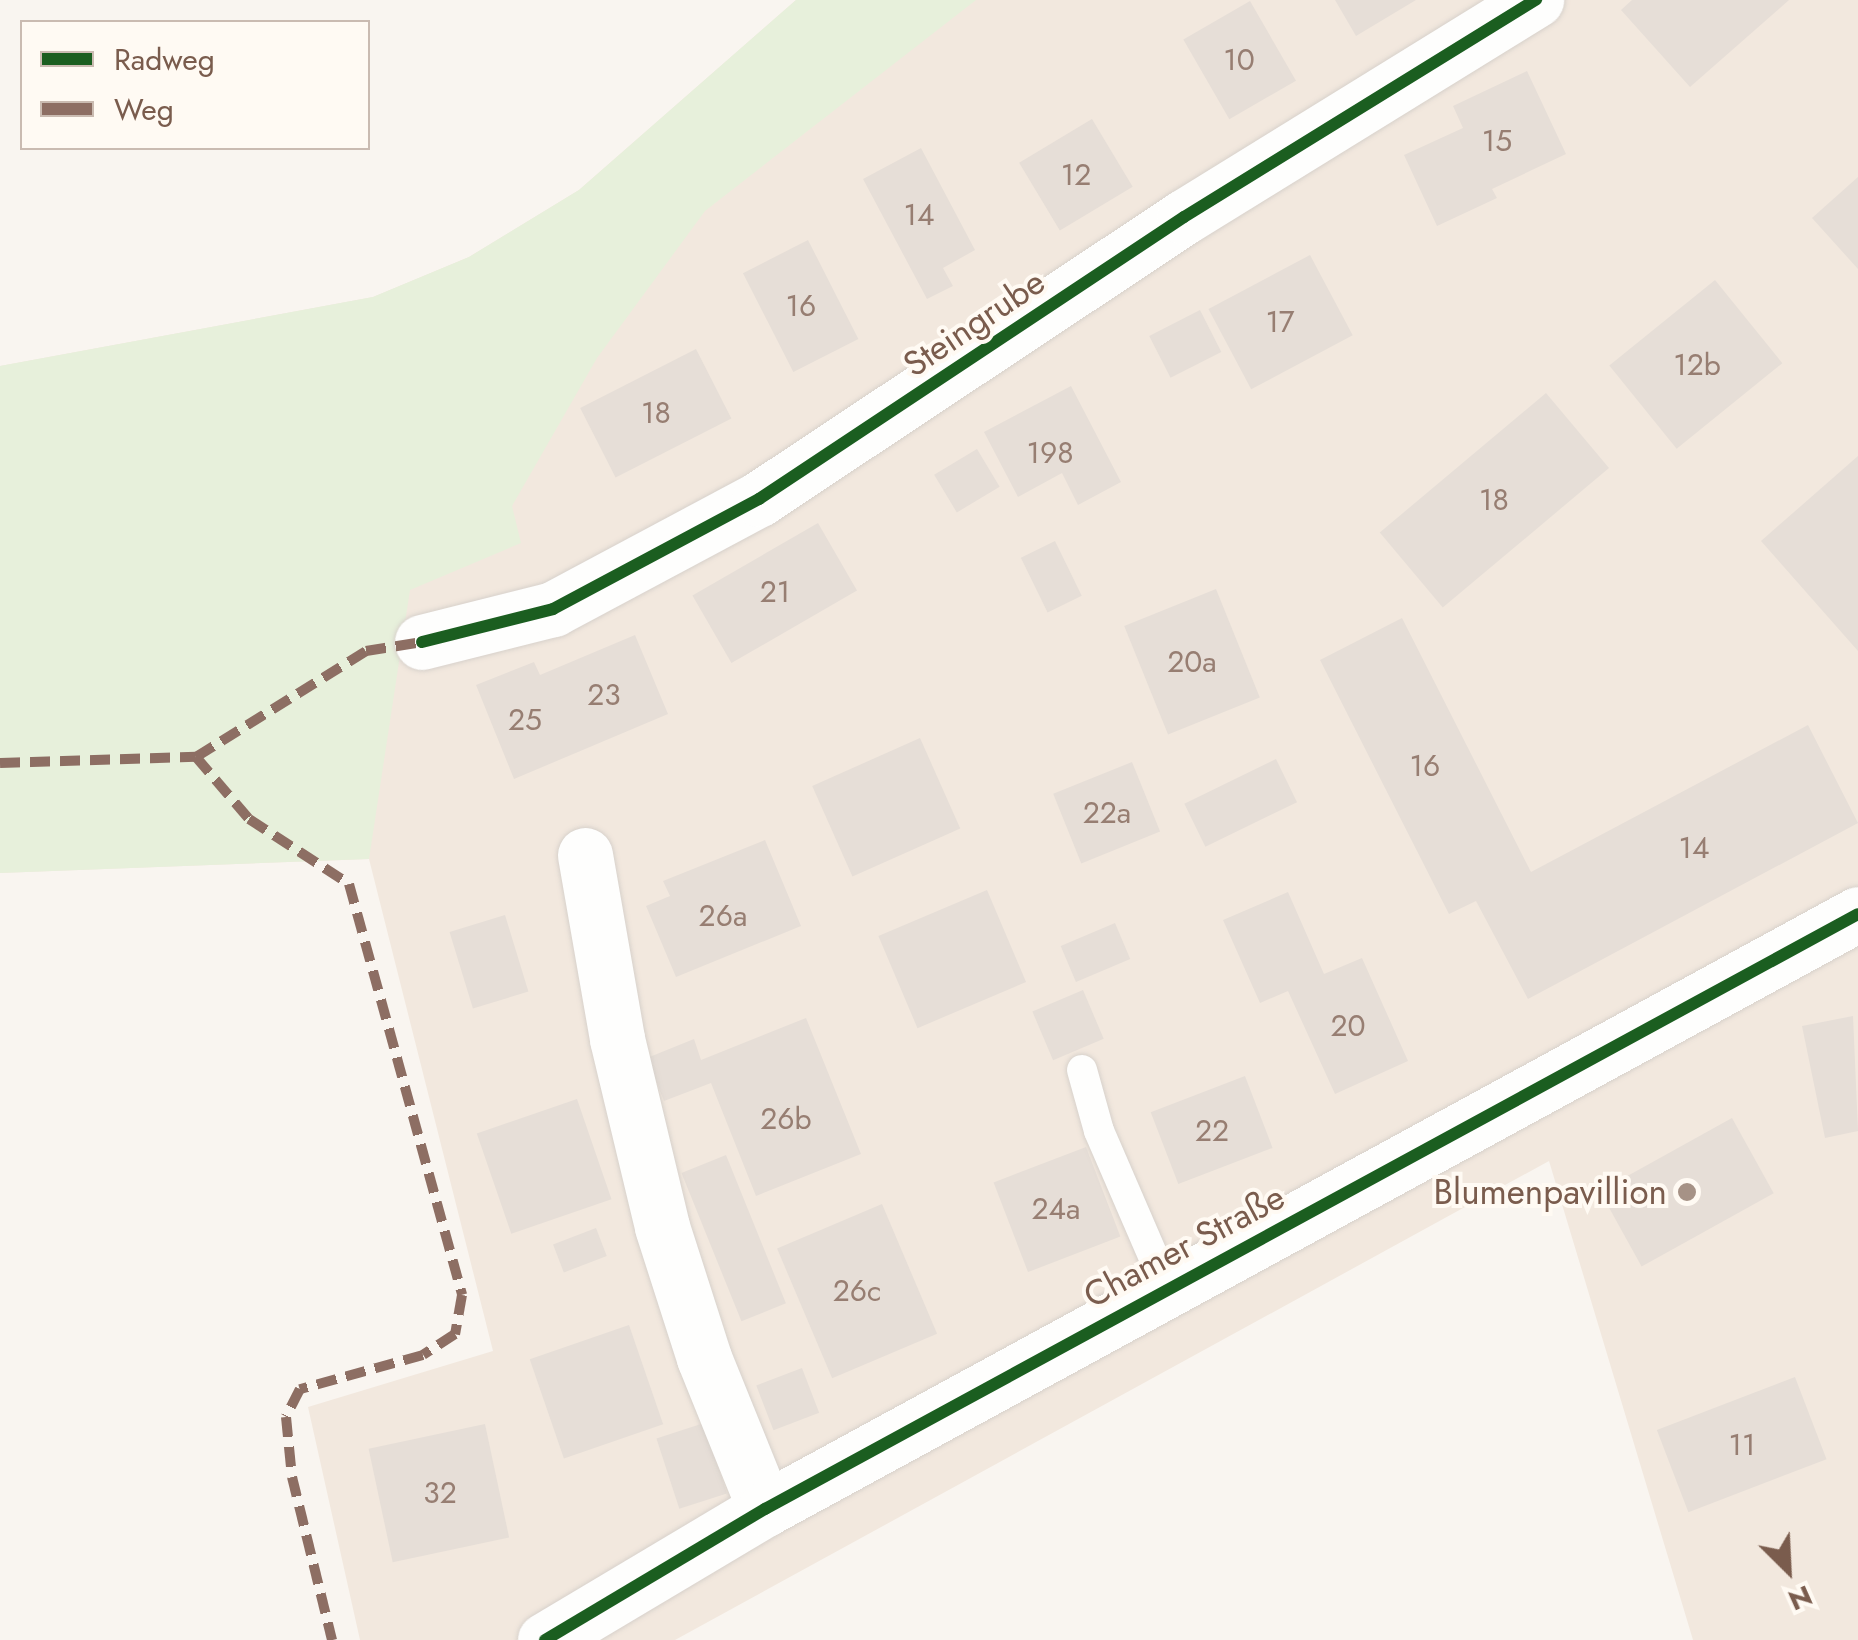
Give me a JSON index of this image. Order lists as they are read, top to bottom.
{
  "streets": {
    "street": ["Steingrube", "Chamer Straße"]
  },
  "places": ["Blumenpavillion"],
  "house_numbers": [
    "10",
    "15",
    "12",
    "14",
    "16",
    "17",
    "12b",
    "18",
    "198",
    "18",
    "21",
    "20a",
    "23",
    "25",
    "16",
    "22a",
    "14",
    "26a",
    "20",
    "26b",
    "22",
    "24a",
    "26c",
    "11",
    "32"
  ],
  "legend": ["Radweg", "Weg"],
  "north": "bottom right"
}
